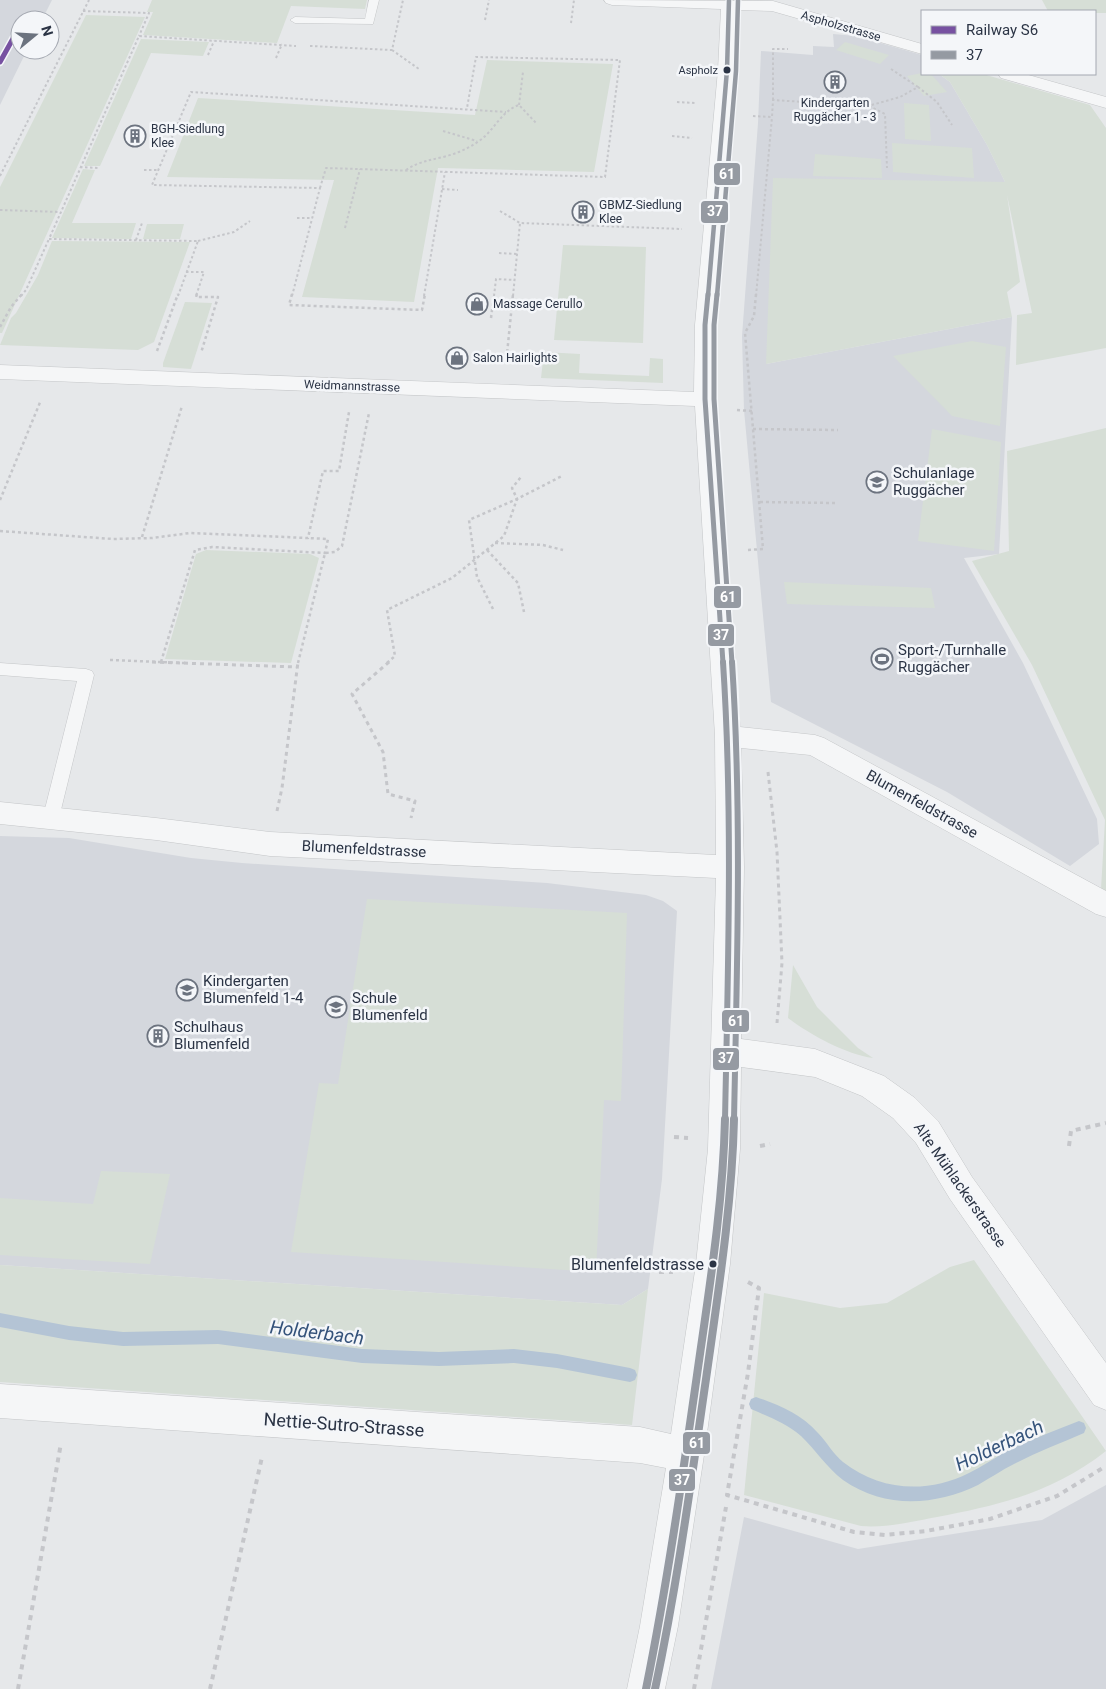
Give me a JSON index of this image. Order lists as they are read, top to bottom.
{
  "streets": {
    "street": [
      "Aspholzstrasse",
      "Weidmannstrasse",
      "Blumenfeldstrasse",
      "Alte Mühlackerstrasse",
      "Nettie-Sutro-Strasse"
    ]
  },
  "water": ["Holderbach"],
  "places": {
    "other": ["Aspholz", "Blumenfeldstrasse"],
    "building": [
      "Kindergarten Ruggächer 1 - 3",
      "BGH-Siedlung Klee",
      "GBMZ-Siedlung Klee",
      "Schulhaus Blumenfeld"
    ],
    "shop": ["Massage Cerullo", "Salon Hairlights"],
    "school or university": ["Schulanlage Ruggächer", "Kindergarten Blumenfeld 1-4", "Schule Blumenfeld"],
    "sports": ["Sport-/Turnhalle Ruggächer"]
  },
  "lines": ["transit line 37", "transit line 61", "rail line S6"],
  "legend": ["Railway S6", "37"],
  "north": "right"
}
